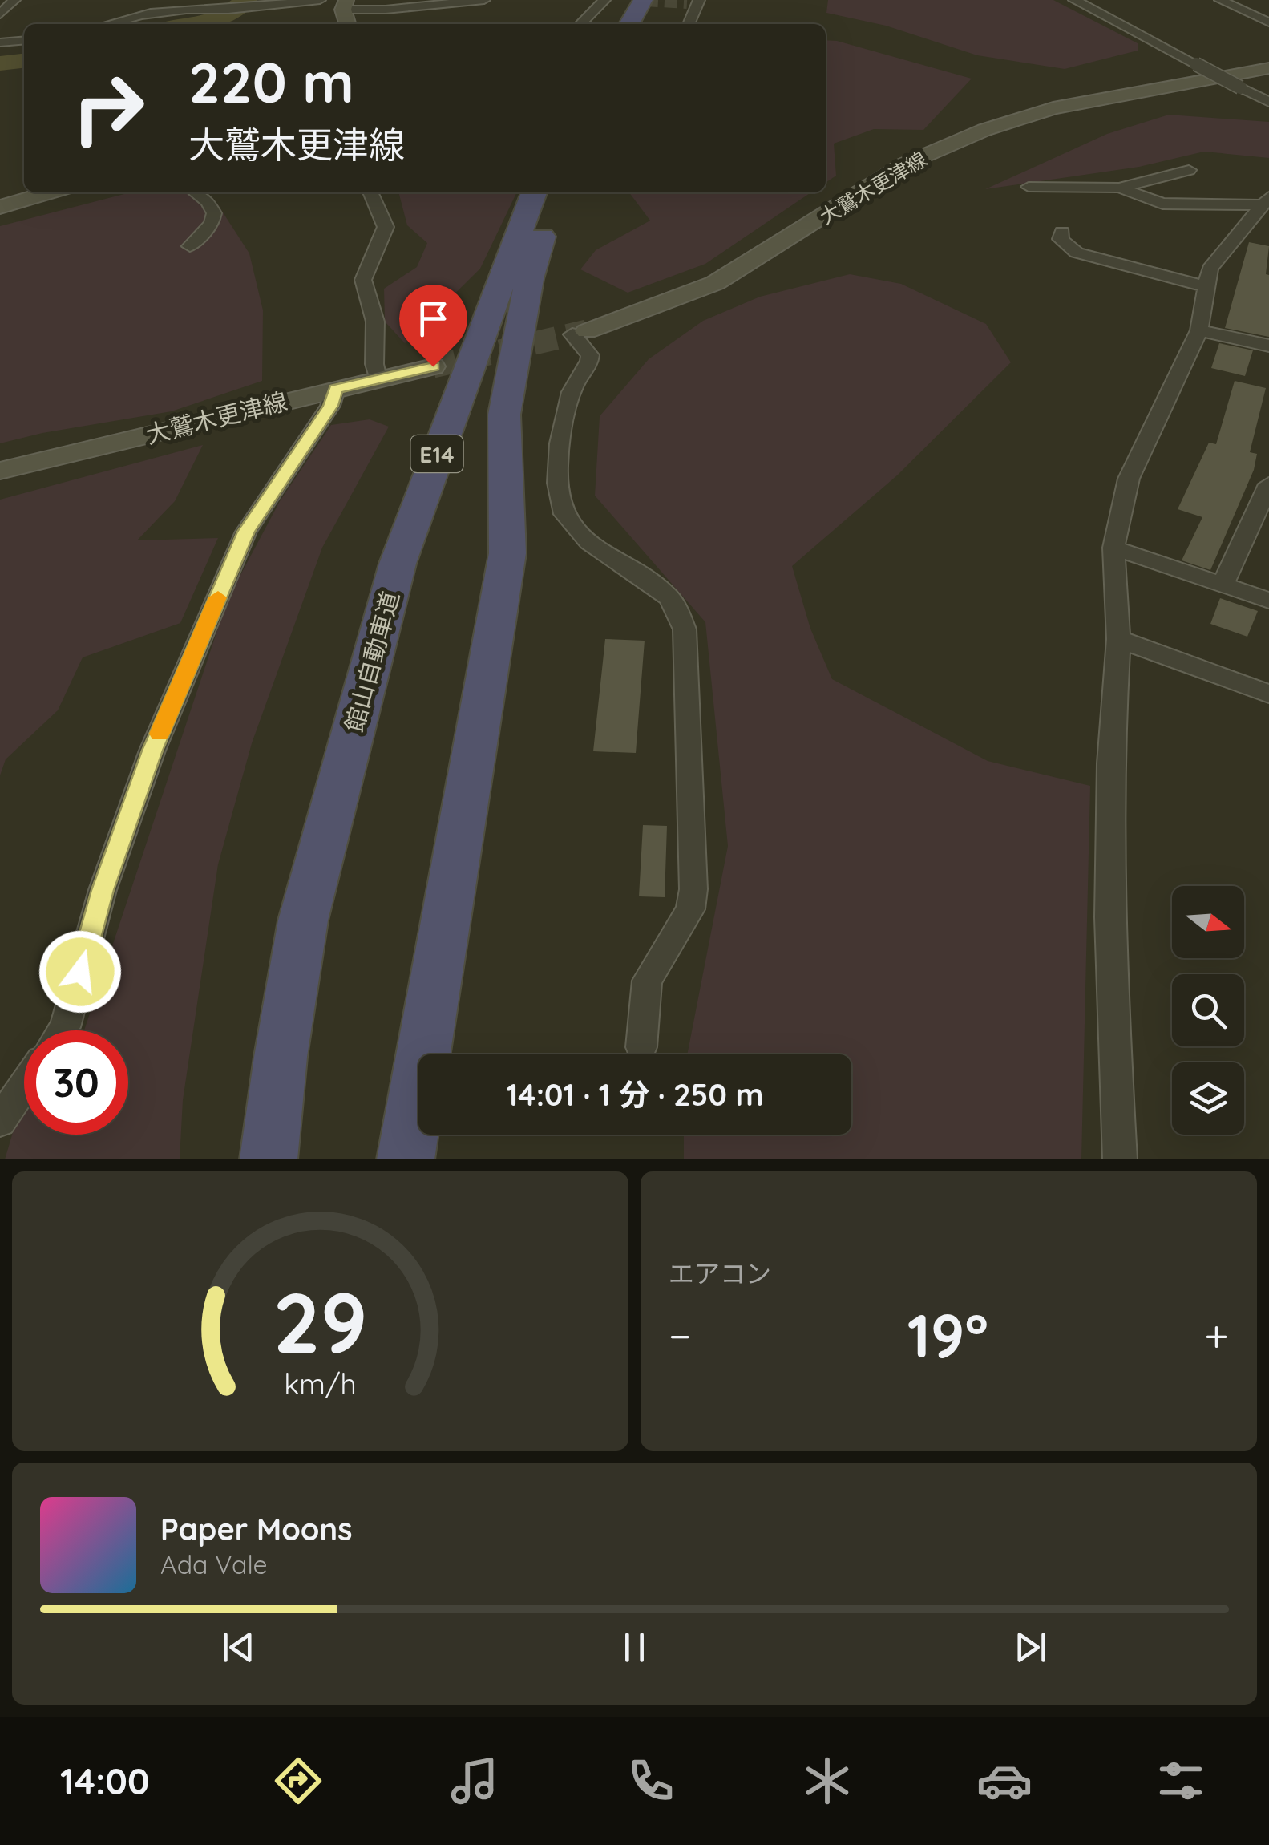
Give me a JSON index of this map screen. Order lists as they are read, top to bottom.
{
  "streets": {
    "highway": ["E14", "館山自動車道"],
    "main road": ["大鷲木更津線"]
  },
  "north": "right",
  "page": {
    "turn": ["220 m", "大鷲木更津線"],
    "limit": "30",
    "trip": "14:01 · 1 分 · 250 m",
    "tile": "エアコン",
    "heat": ["−", "19°", "+"],
    "song": ["Paper Moons", "Ada Vale"],
    "tabs": "14:00",
    "gauge": ["29", "km/h"]
  }
}
